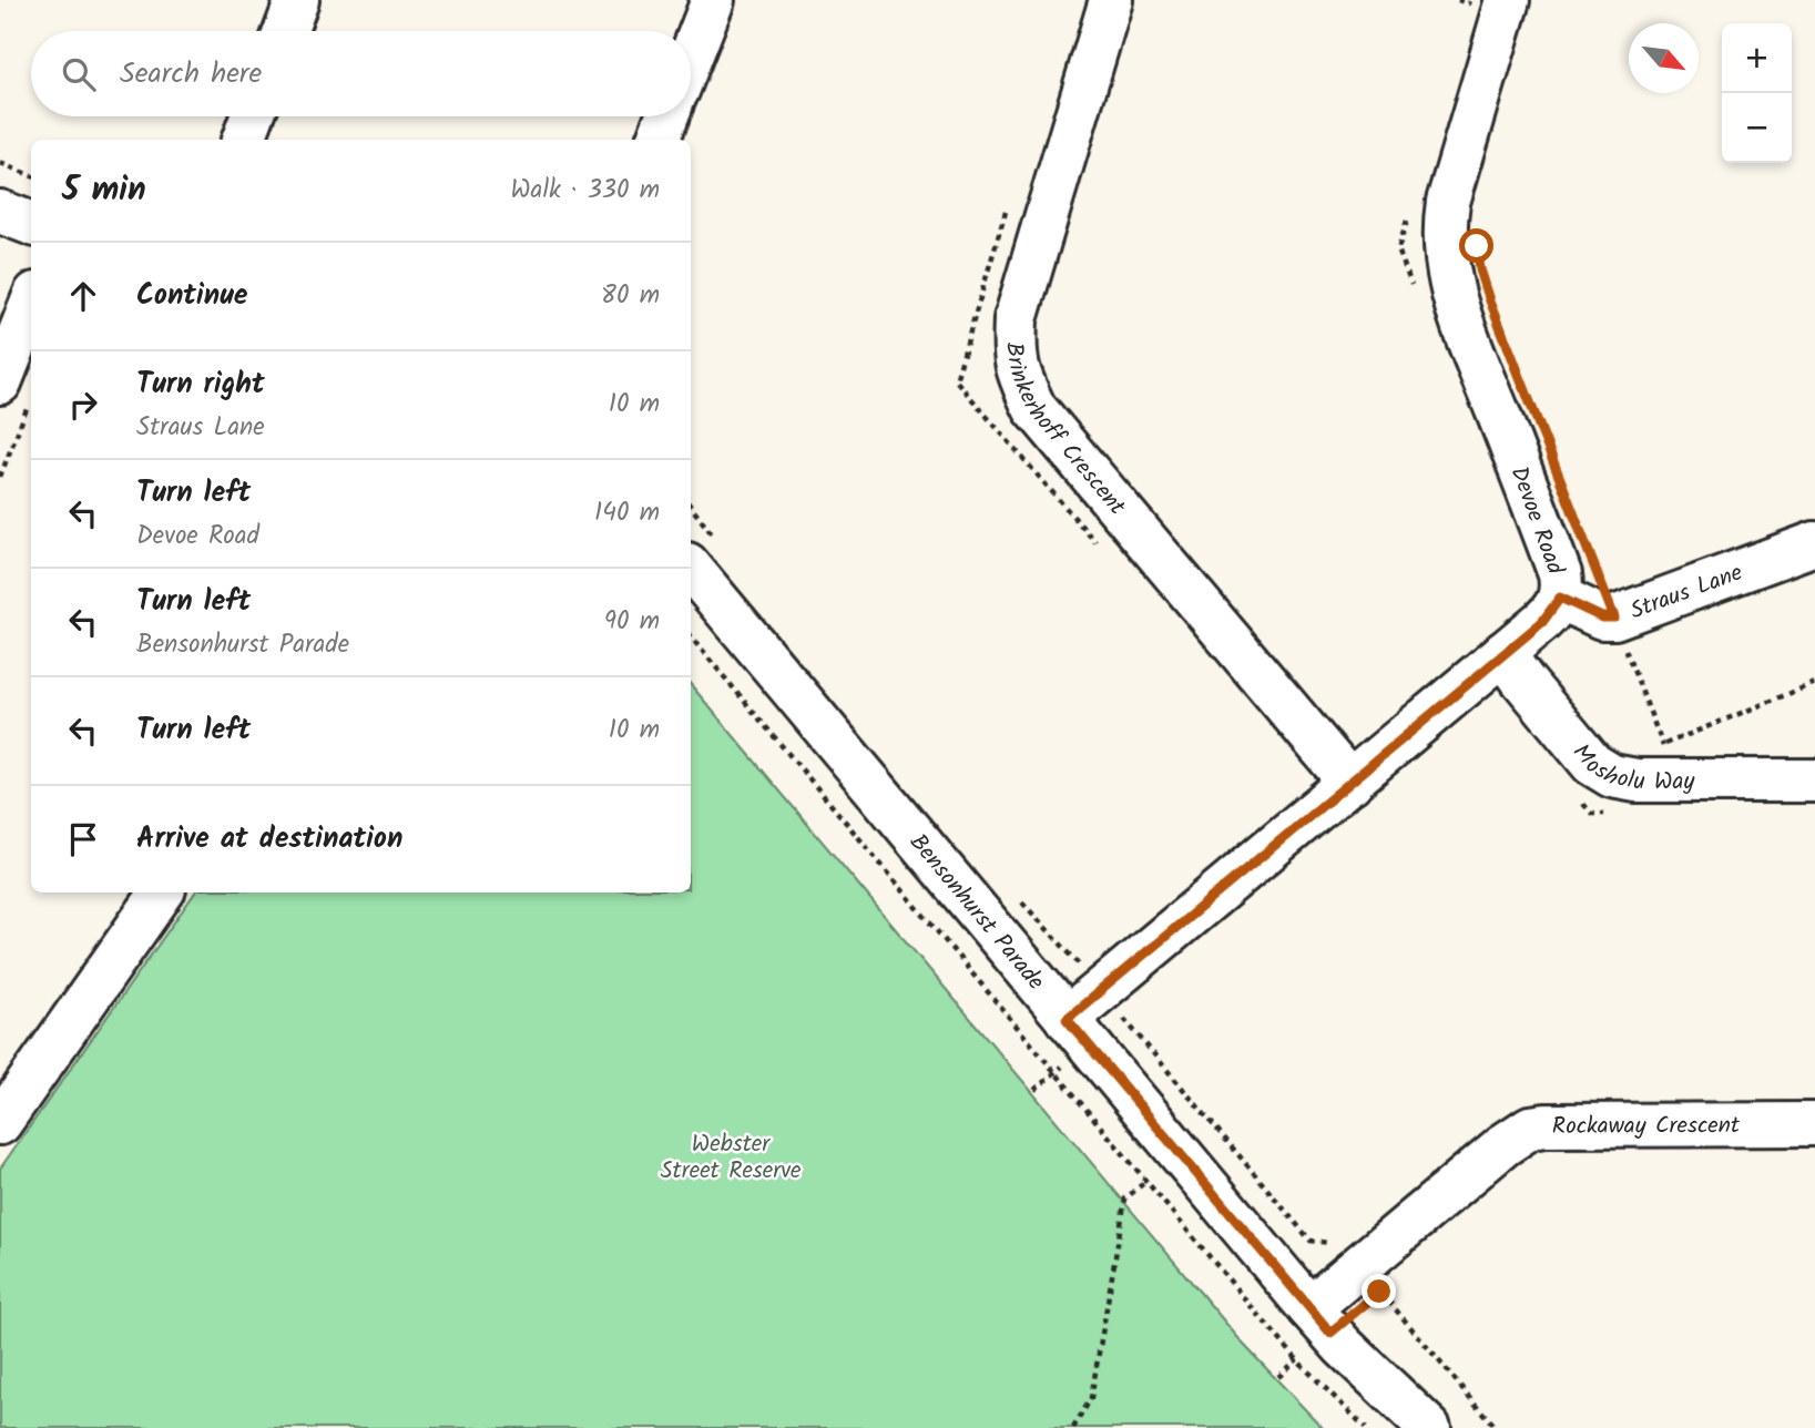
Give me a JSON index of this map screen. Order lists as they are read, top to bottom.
{
  "streets": {
    "street": [
      "Brinkerhoff Crescent",
      "Devoe Road",
      "Straus Lane",
      "Mosholu Way",
      "Bensonhurst Parade",
      "Rockaway Crescent"
    ]
  },
  "crossings": [
    ["Brinkerhoff Crescent", "Devoe Road"],
    ["Devoe Road", "Straus Lane"],
    ["Devoe Road", "Mosholu Way"],
    ["Devoe Road", "Bensonhurst Parade"],
    ["Bensonhurst Parade", "Rockaway Crescent"]
  ],
  "parks": ["Webster Street Reserve"],
  "north": "bottom right",
  "page": {
    "map_buttons": ["+", "−"],
    "search": "Search here",
    "heading": ["5 min", "Walk · 330 m"],
    "list": [
      ["Continue", "80 m"],
      ["Turn right", "Straus Lane", "10 m"],
      ["Turn left", "Devoe Road", "140 m"],
      ["Turn left", "Bensonhurst Parade", "90 m"],
      ["Turn left", "10 m"],
      "Arrive at destination"
    ]
  }
}
